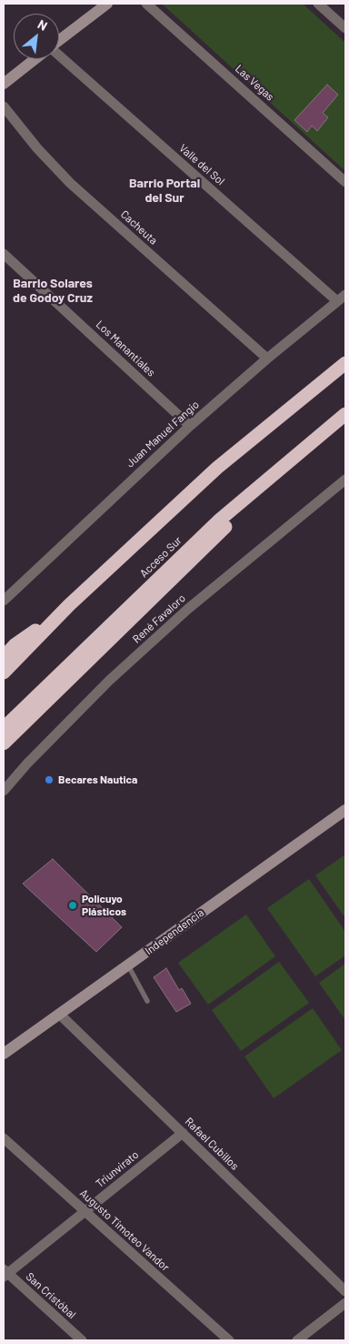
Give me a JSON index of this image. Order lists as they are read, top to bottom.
{
  "streets": {
    "highway": ["Acceso Sur"],
    "street": [
      "Las Vegas",
      "Valle del Sol",
      "Cacheuta",
      "Los Manantiales",
      "Juan Manuel Fangio",
      "René Favaloro",
      "Independencia",
      "Rafael Cubillos",
      "Triunvirato",
      "Augusto Timoteo Vandor",
      "San Cristóbal"
    ]
  },
  "crossings": [
    ["Valle del Sol", "Juan Manuel Fangio"],
    ["Cacheuta", "Juan Manuel Fangio"],
    ["Los Manantiales", "Juan Manuel Fangio"],
    ["Independencia", "Rafael Cubillos"],
    ["Rafael Cubillos", "Triunvirato"],
    ["Triunvirato", "Augusto Timoteo Vandor"],
    ["Triunvirato", "San Cristóbal"]
  ],
  "districts": ["Barrio Portal del Sur", "Barrio Solares de Godoy Cruz"],
  "places": ["Becares Nautica", "Policuyo Plásticos"],
  "north": "top right"
}
